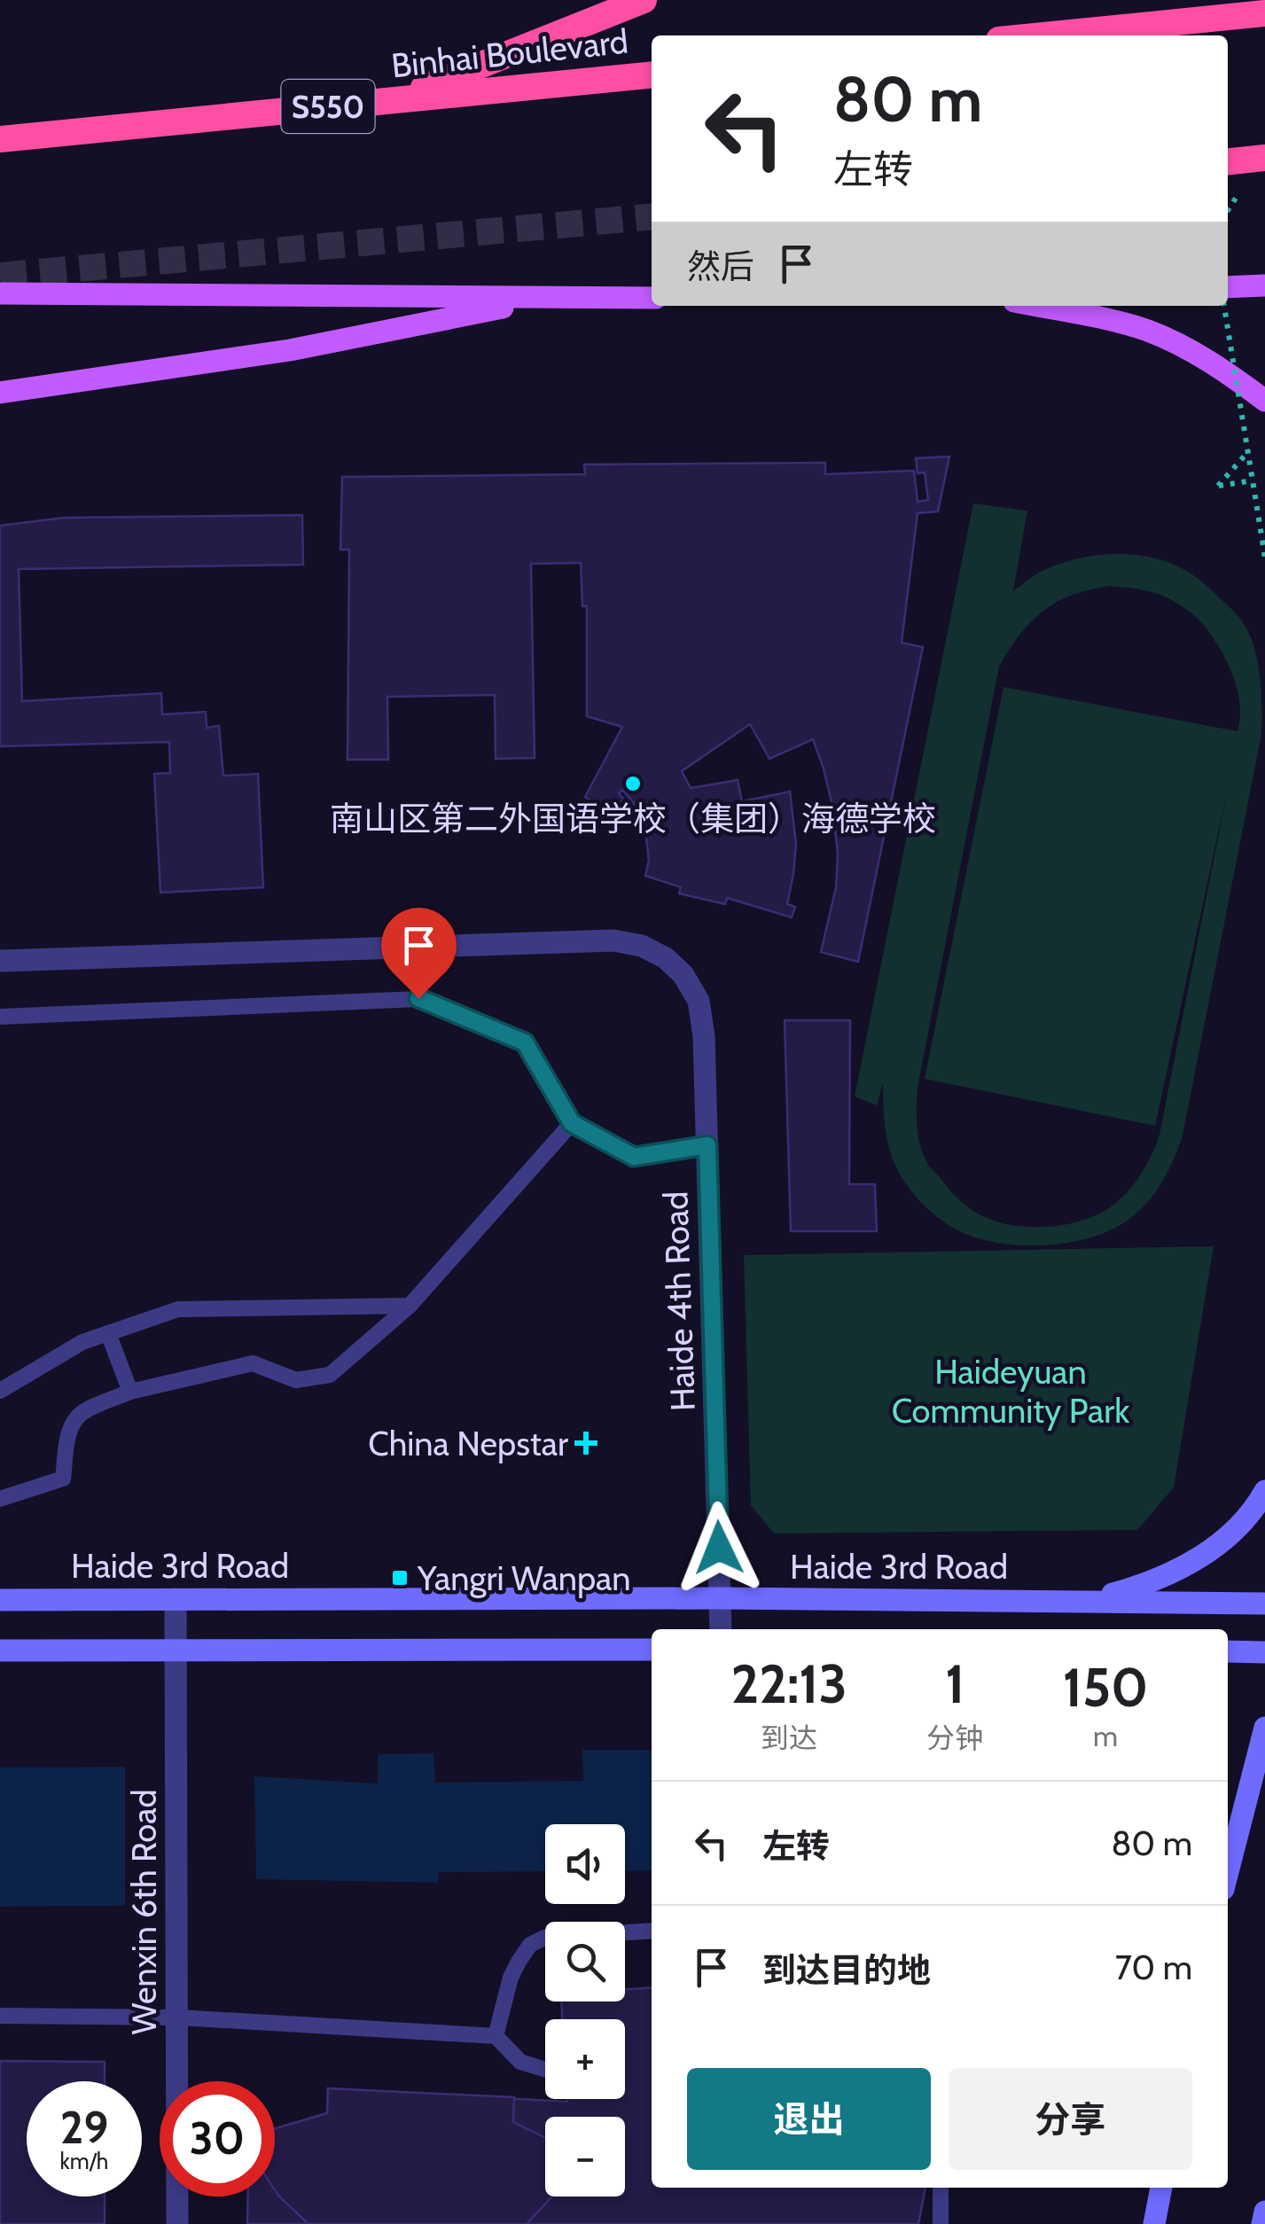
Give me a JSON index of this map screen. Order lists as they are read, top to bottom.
{
  "streets": {
    "highway": ["Binhai Boulevard", "S550"],
    "main road": ["Haide 3rd Road"],
    "street": ["Haide 4th Road", "Wenxin 6th Road"]
  },
  "crossings": [
    ["Haide 4th Road", "Haide 3rd Road"],
    ["Haide 3rd Road", "Wenxin 6th Road"]
  ],
  "parks": ["Haideyuan Community Park"],
  "places": {
    "other": ["南山区第二外国语学校（集团）海德学校"],
    "health": ["China Nepstar"],
    "transit": ["Yangri Wanpan"]
  },
  "page": {
    "turn": ["80 m", "左转"],
    "then": "然后",
    "eta": [
      "22:13",
      "到达",
      "1",
      "分钟",
      "150",
      "m"
    ],
    "list": [
      {
        "name": "左转",
        "value": "80 m"
      },
      {
        "name": "到达目的地",
        "value": "70 m"
      }
    ],
    "map_buttons": ["+", "−"],
    "buttons": ["退出", "分享"],
    "speed": "29 km/h",
    "limit": "30"
  }
}
